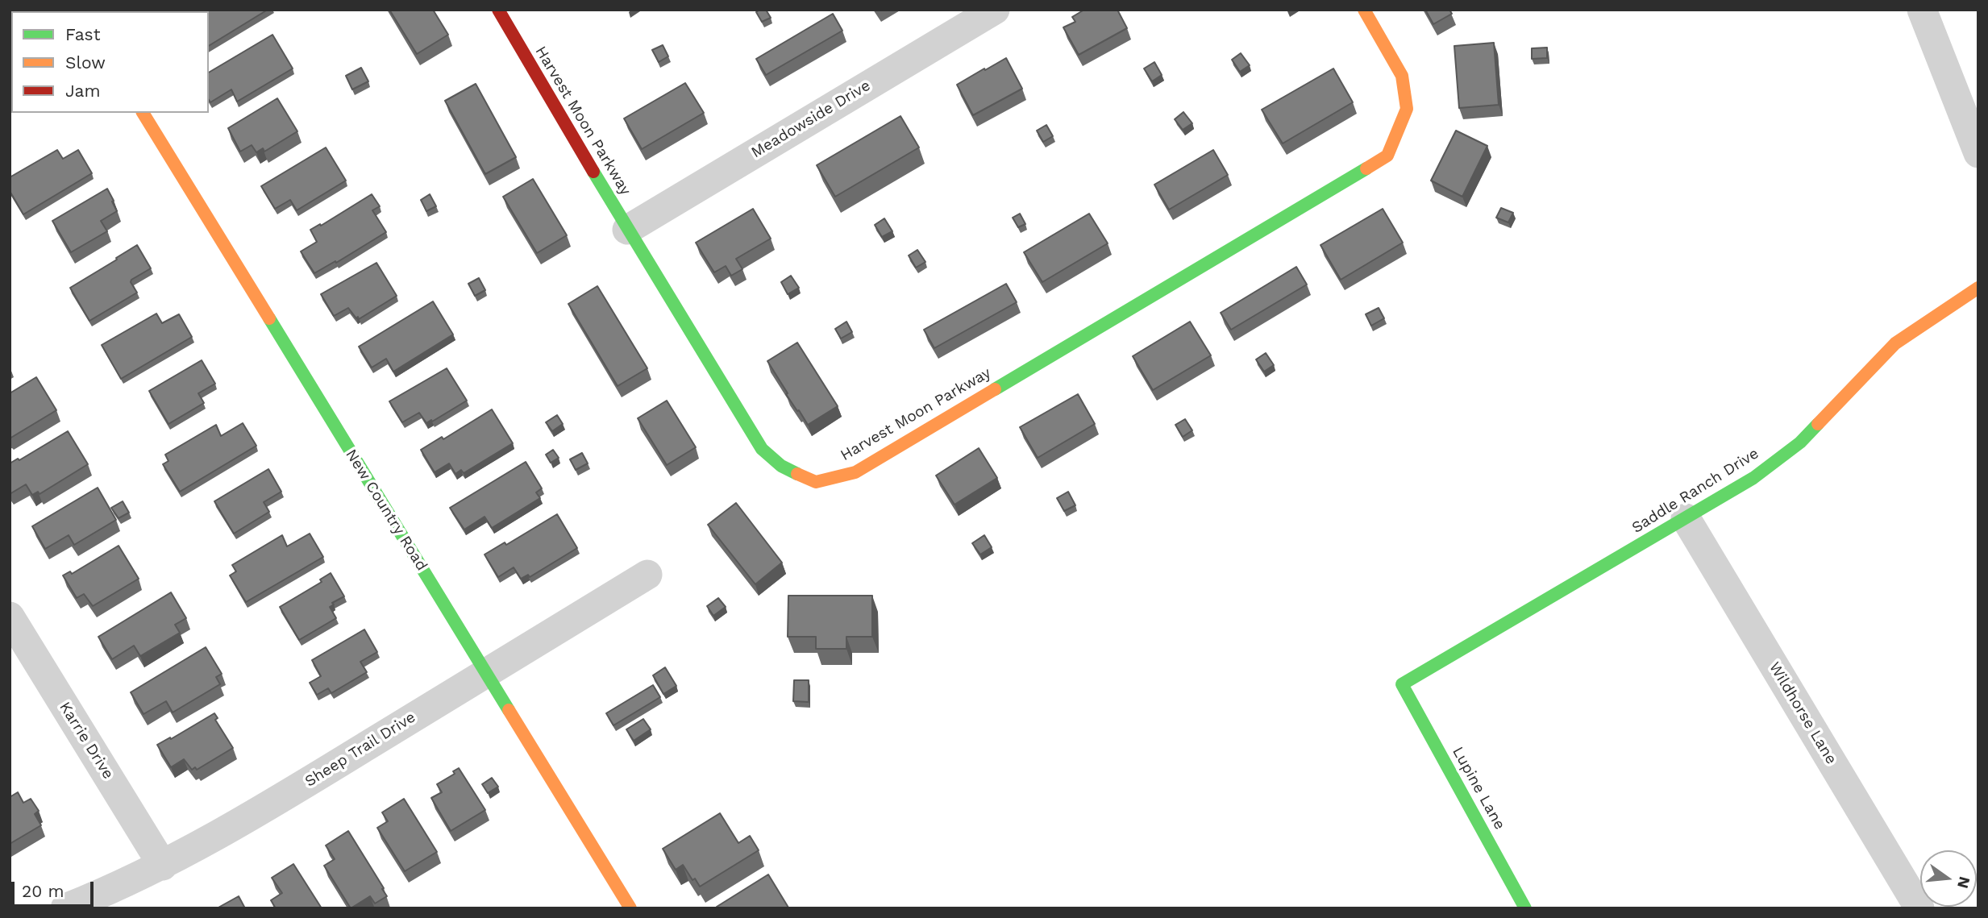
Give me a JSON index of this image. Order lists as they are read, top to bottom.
{
  "streets": {
    "street": [
      "Meadowside Drive",
      "Harvest Moon Parkway",
      "Saddle Ranch Drive",
      "New Country Road",
      "Wildhorse Lane",
      "Karrie Drive",
      "Sheep Trail Drive",
      "Lupine Lane"
    ]
  },
  "crossings": [
    ["Meadowside Drive", "Harvest Moon Parkway"],
    ["Saddle Ranch Drive", "Wildhorse Lane"],
    ["Saddle Ranch Drive", "Lupine Lane"],
    ["New Country Road", "Sheep Trail Drive"],
    ["Karrie Drive", "Sheep Trail Drive"]
  ],
  "legend": ["Fast", "Slow", "Jam"],
  "scale_bar": "20 m",
  "north": "right"
}
